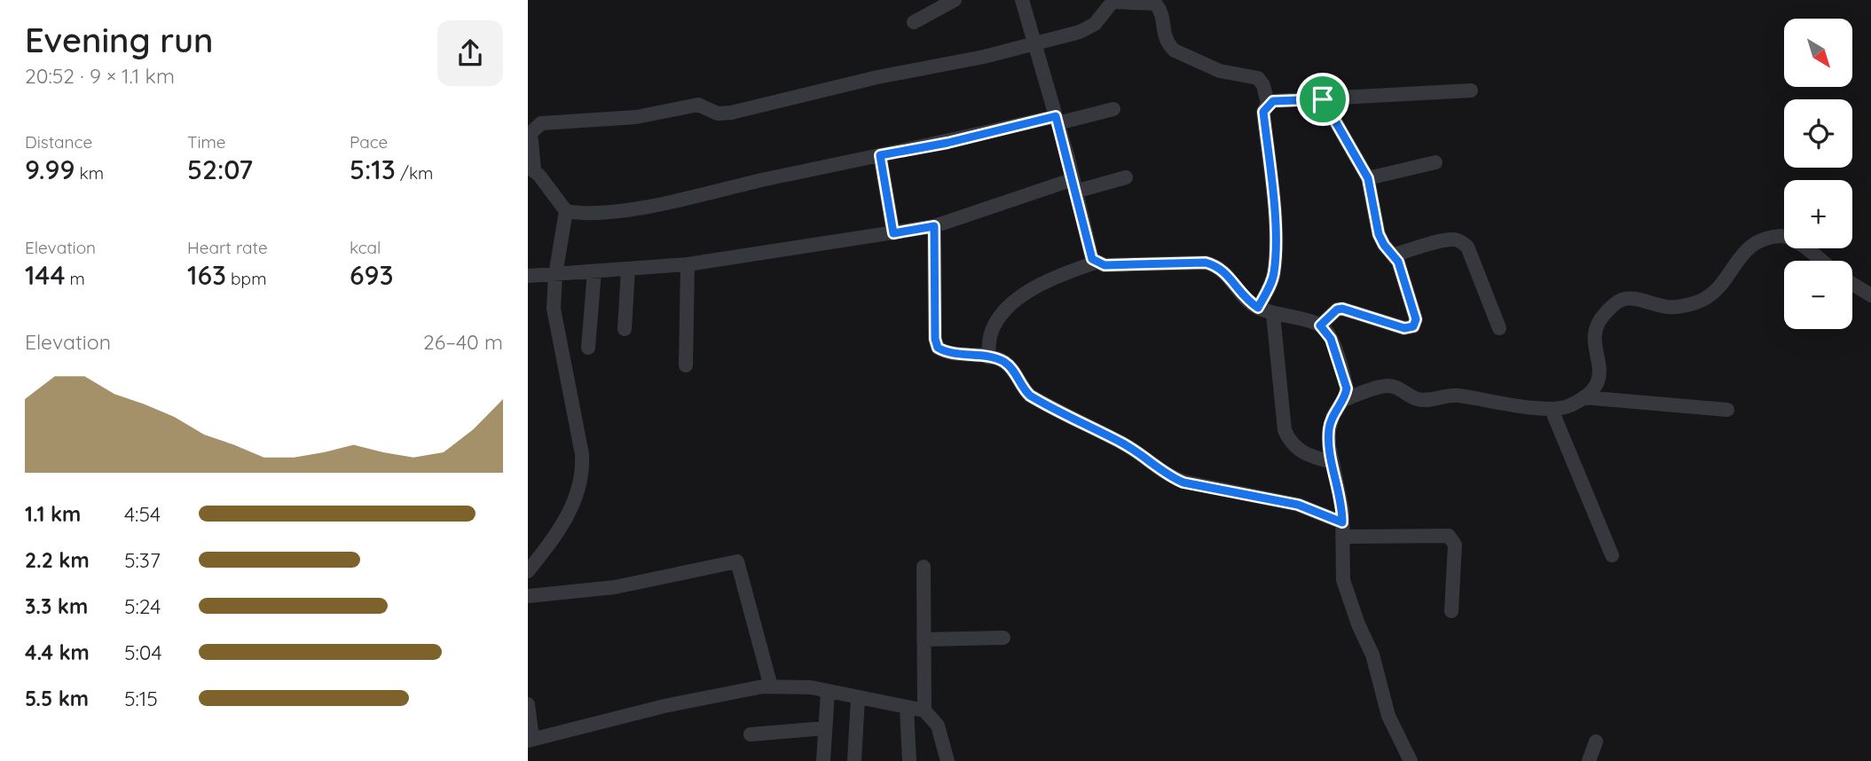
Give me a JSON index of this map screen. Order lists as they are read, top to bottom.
{
  "north": "bottom right",
  "page": {
    "heading": ["Evening run", "20:52 · 9 × 1.1 km"],
    "map_buttons": ["+", "−"],
    "stats": [
      ["Distance", "9.99 km"],
      ["Time", "52:07"],
      ["Pace", "5:13 /km"],
      ["Elevation", "144 m"],
      ["Heart rate", "163 bpm"],
      ["kcal", "693"]
    ],
    "chart": ["Elevation", "26–40 m"],
    "list": [
      {
        "name": "1.1 km",
        "note": "4:54"
      },
      {
        "name": "2.2 km",
        "note": "5:37"
      },
      {
        "name": "3.3 km",
        "note": "5:24"
      },
      {
        "name": "4.4 km",
        "note": "5:04"
      },
      {
        "name": "5.5 km",
        "note": "5:15"
      }
    ]
  }
}
